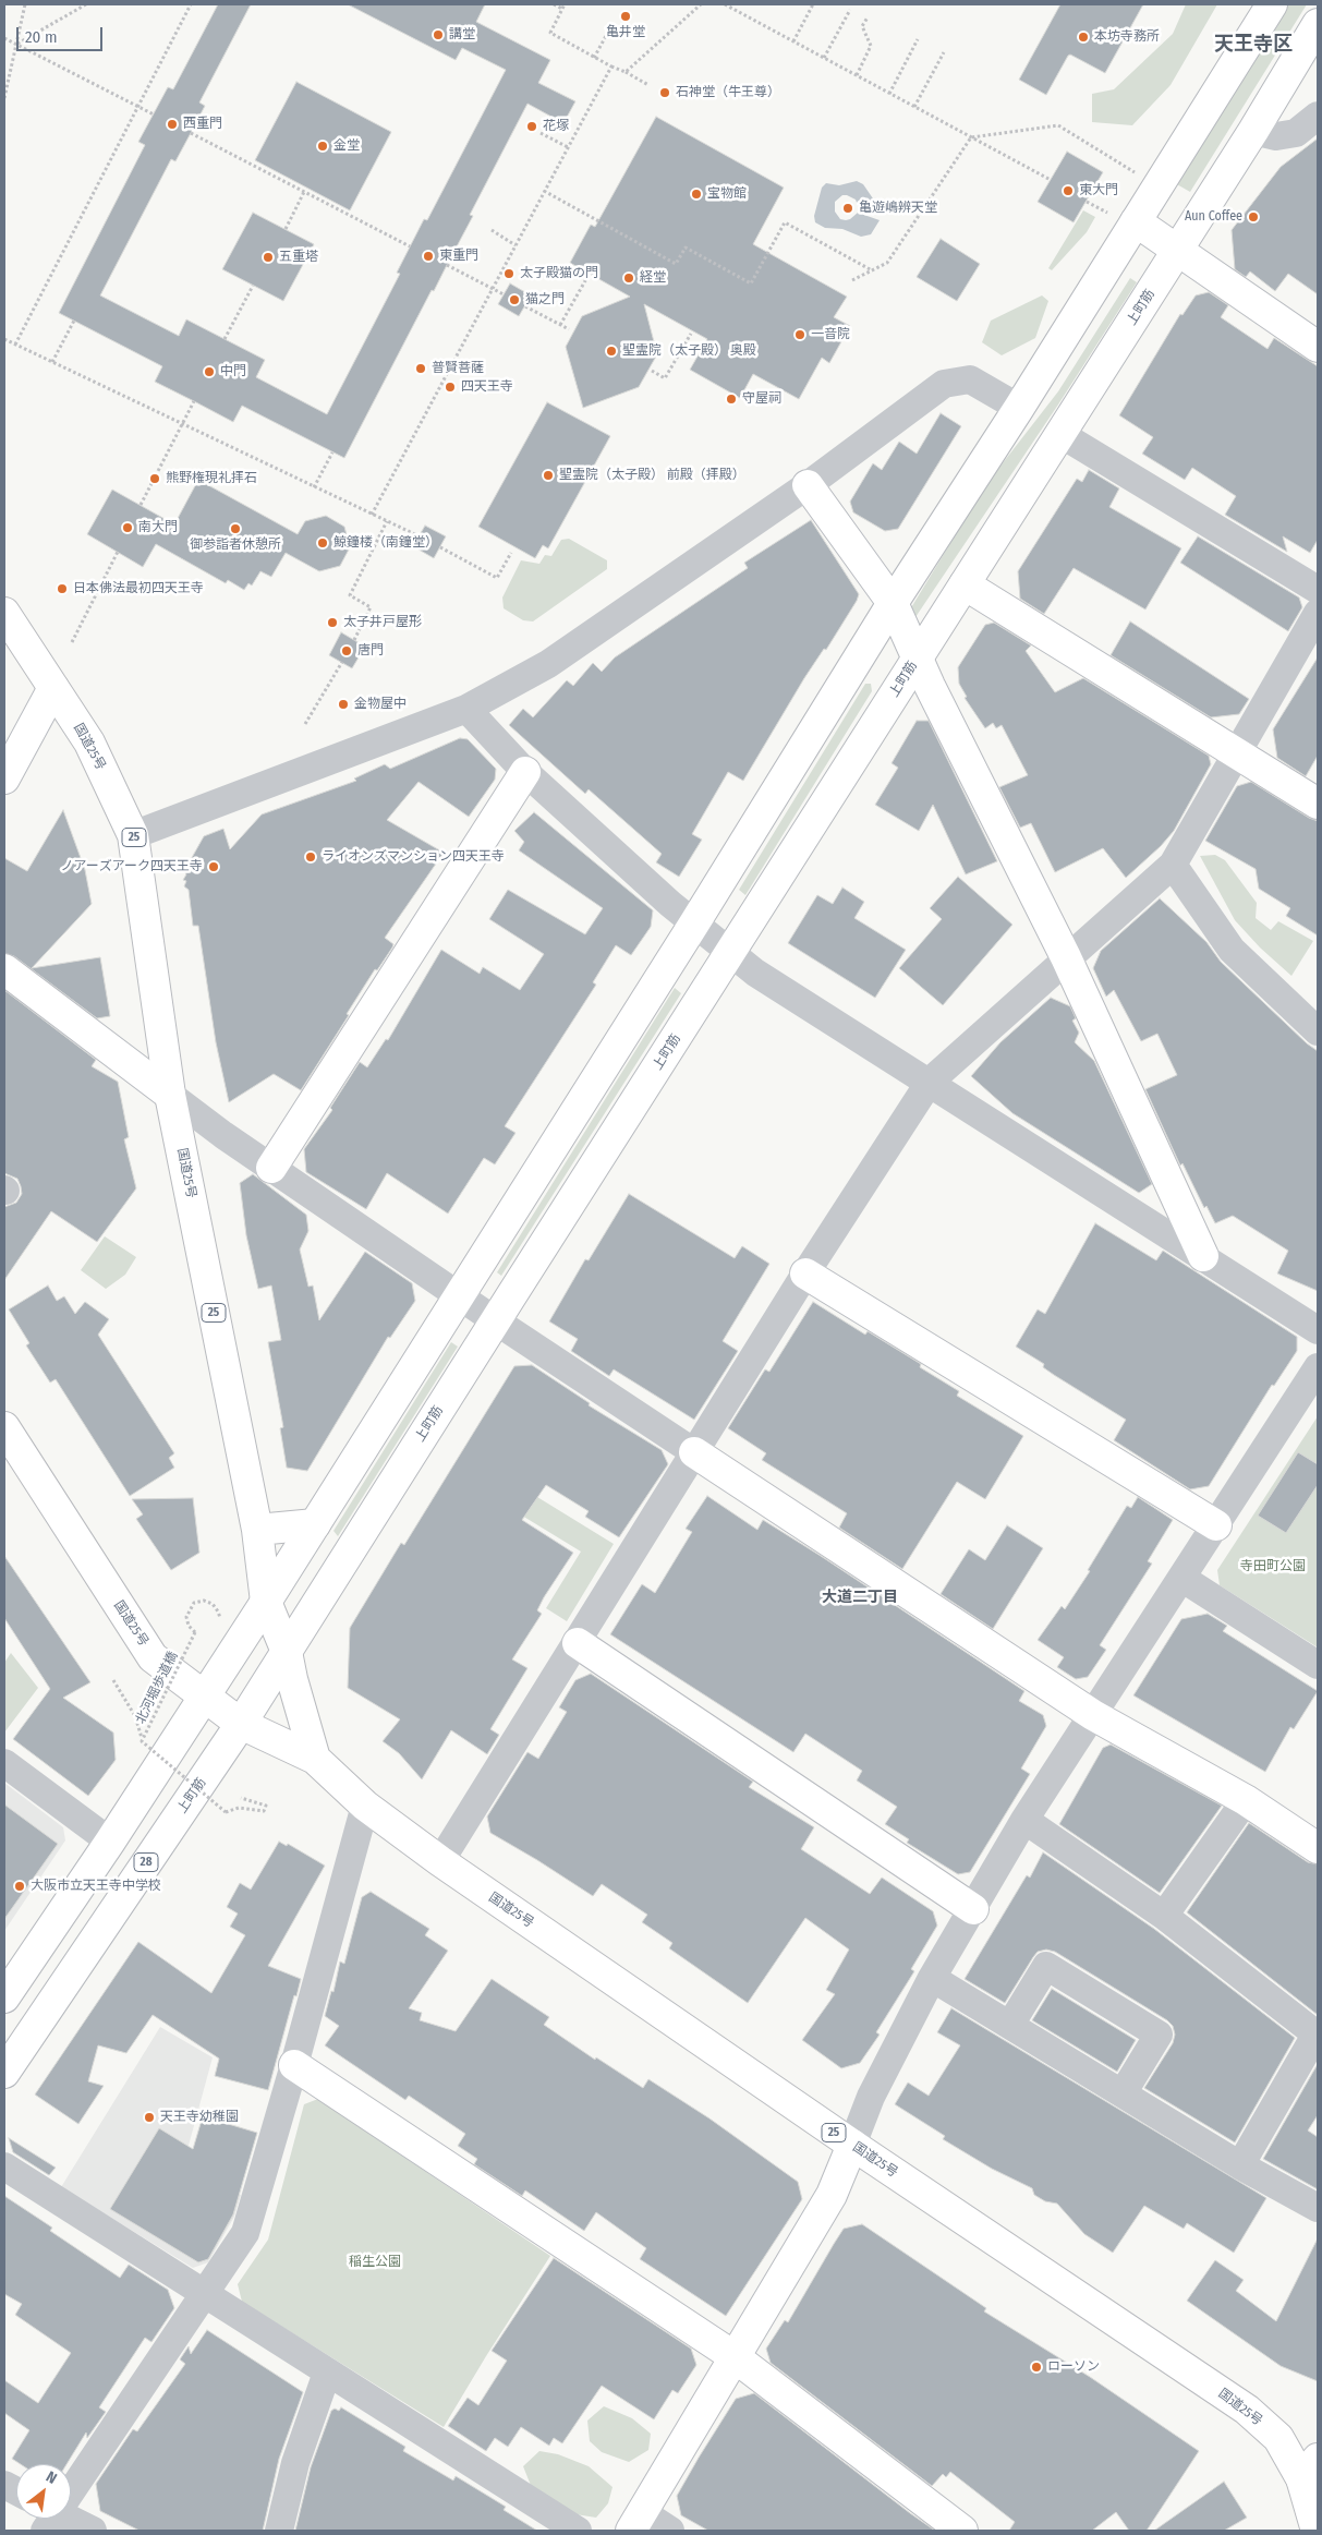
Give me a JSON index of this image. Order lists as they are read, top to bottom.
{
  "streets": {
    "main road": [
      "上町筋",
      "国道25号",
      "25",
      "28"
    ],
    "path": ["北河堀歩道橋"]
  },
  "crossings": [
    ["上町筋", "国道25号"]
  ],
  "districts": ["天王寺区", "大道二丁目"],
  "parks": ["寺田町公園", "稲生公園"],
  "places": [
    "亀井堂",
    "講堂",
    "本坊寺務所",
    "石神堂（牛王尊）",
    "西重門",
    "花塚",
    "金堂",
    "東大門",
    "宝物館",
    "亀遊嶋辨天堂",
    "Aun Coffee",
    "東重門",
    "五重塔",
    "太子殿猫の門",
    "経堂",
    "猫之門",
    "一音院",
    "聖霊院（太子殿） 奥殿",
    "普賢菩薩",
    "中門",
    "四天王寺",
    "守屋祠",
    "聖霊院（太子殿） 前殿（拝殿）",
    "熊野権現礼拝石",
    "南大門",
    "御参詣者休憩所",
    "鯨鐘楼（南鐘堂）",
    "日本佛法最初四天王寺",
    "太子井戸屋形",
    "唐門",
    "金物屋中",
    "ライオンズマンション四天王寺",
    "ノアーズアーク四天王寺",
    "大阪市立天王寺中学校",
    "天王寺幼稚園",
    "ローソン"
  ],
  "scale_bar": "20 m",
  "north": "top right"
}
